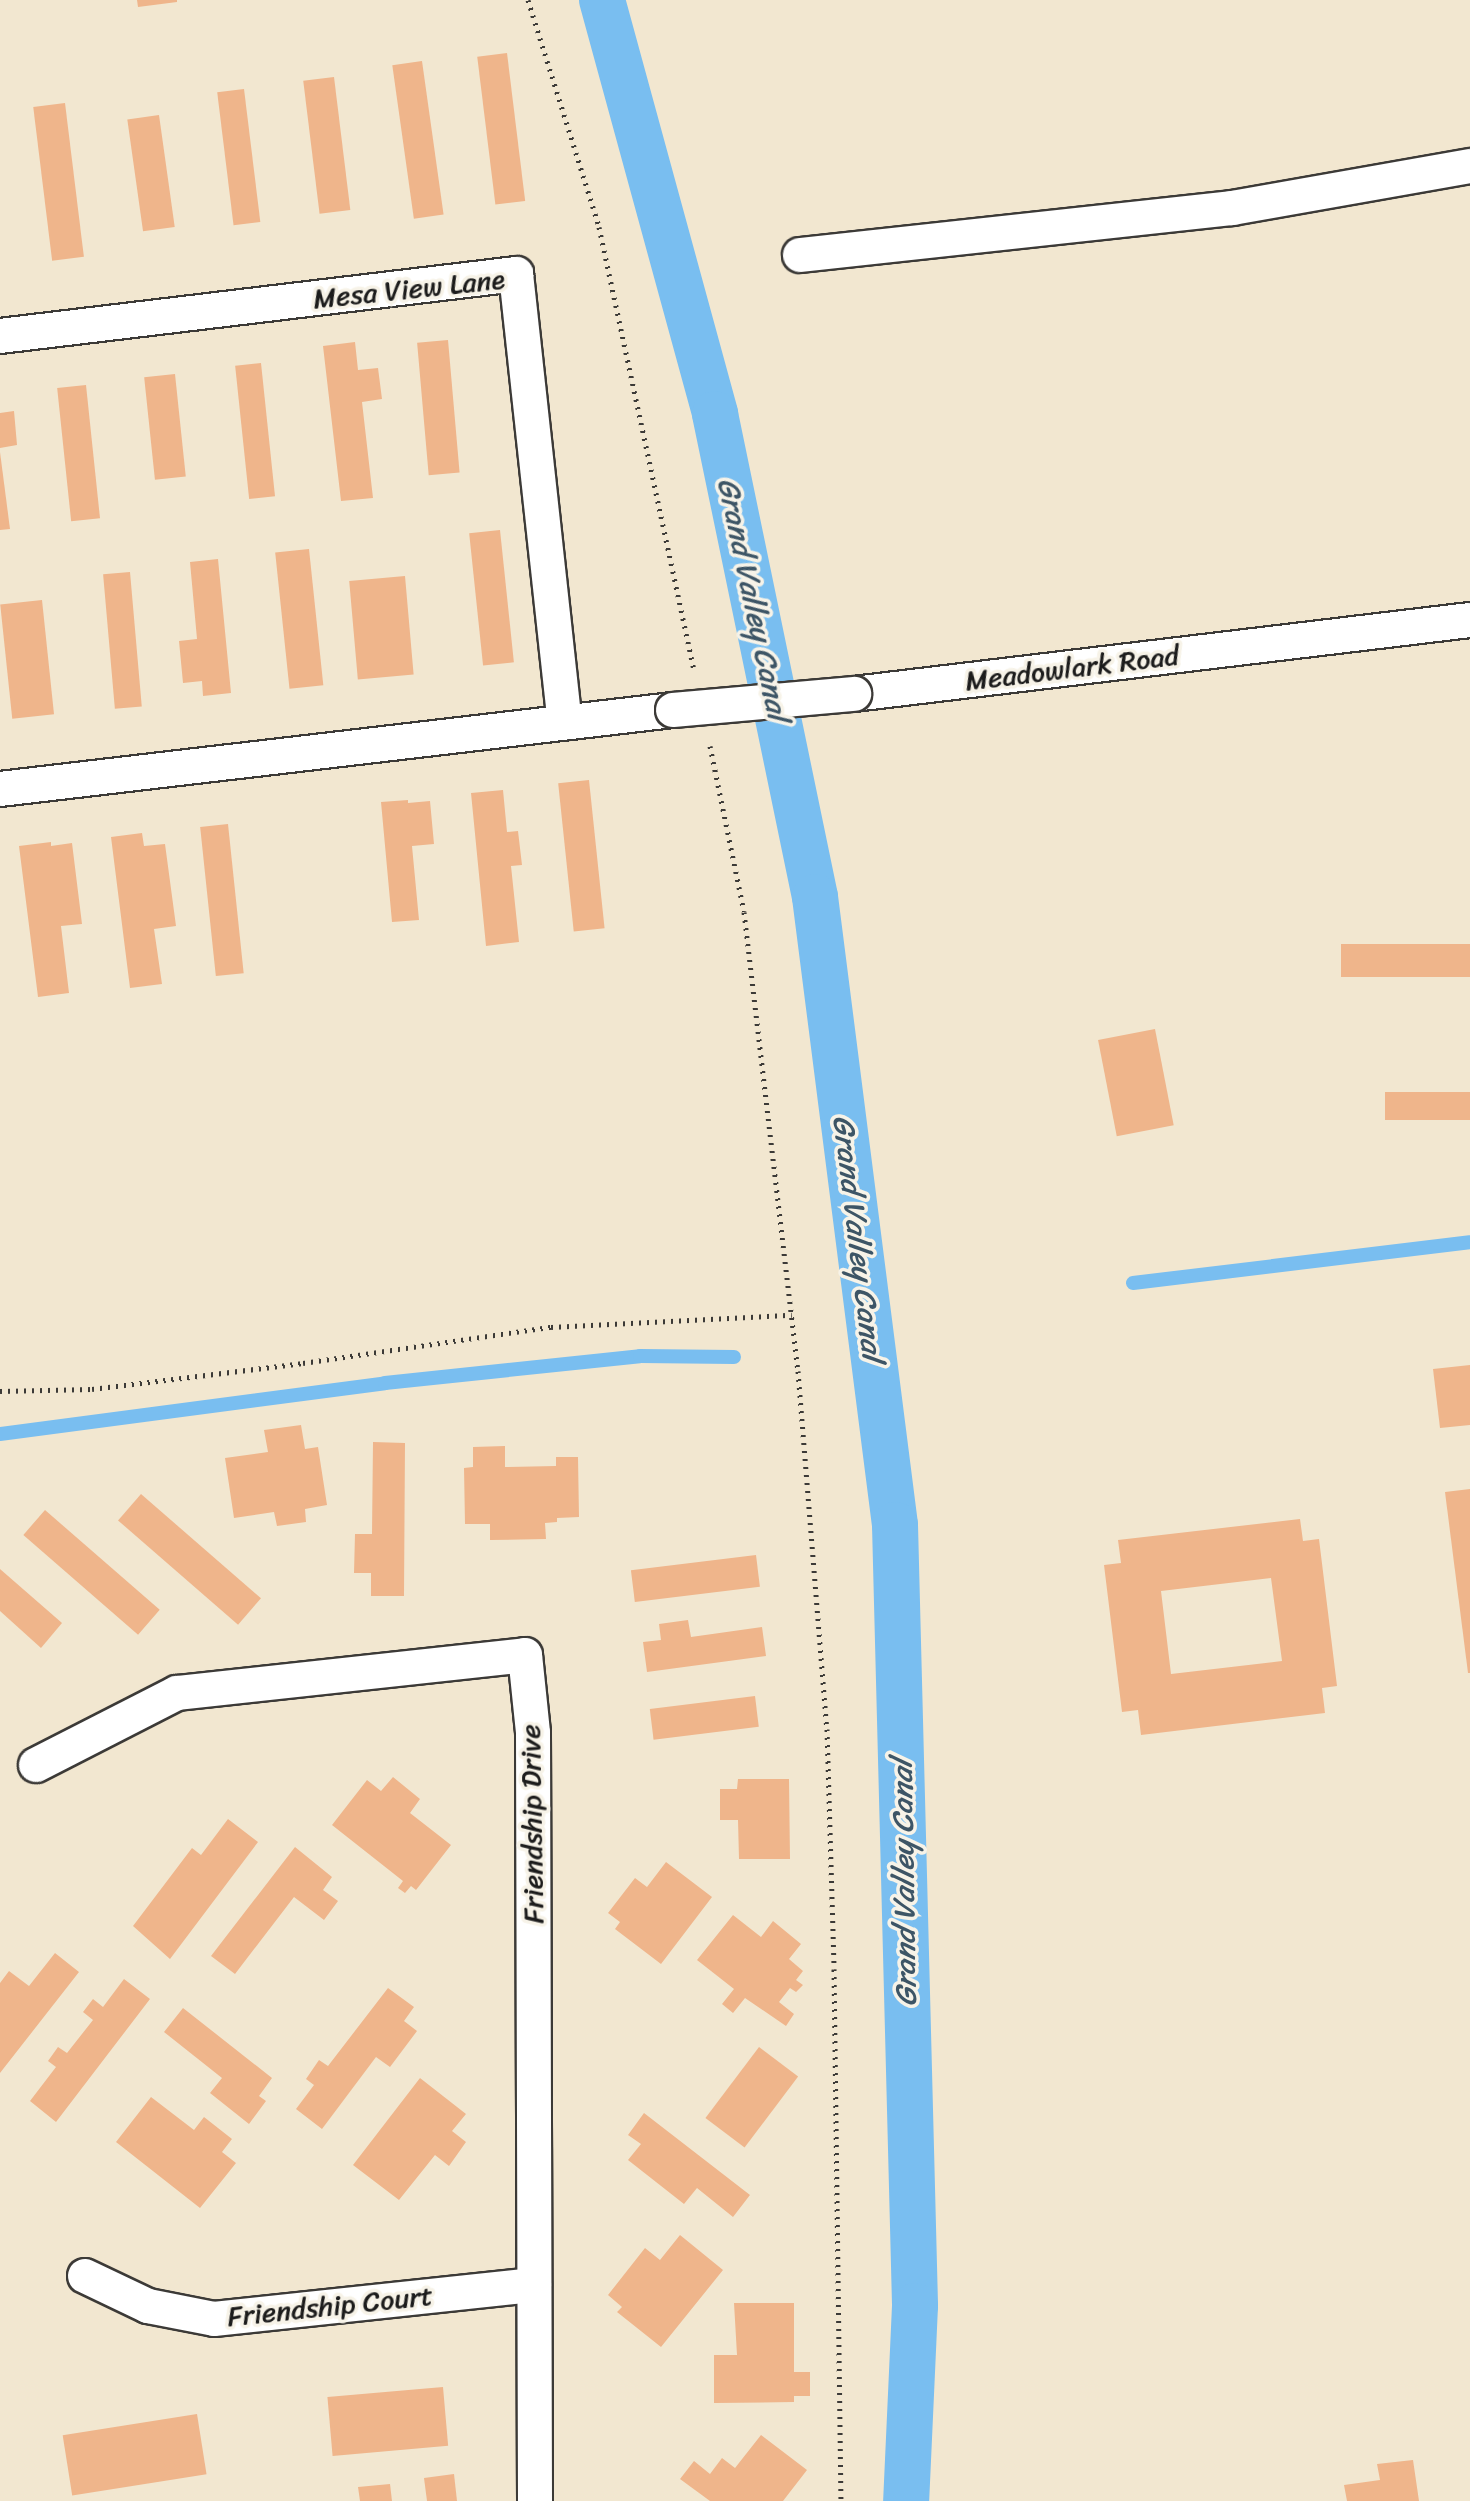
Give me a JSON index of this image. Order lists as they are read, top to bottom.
{
  "streets": {
    "street": [
      "Mesa View Lane",
      "Meadowlark Road",
      "Friendship Drive",
      "Friendship Court"
    ]
  },
  "crossings": [
    ["Mesa View Lane", "Meadowlark Road"],
    ["Friendship Drive", "Friendship Court"]
  ],
  "water": ["Grand Valley Canal"]
}
